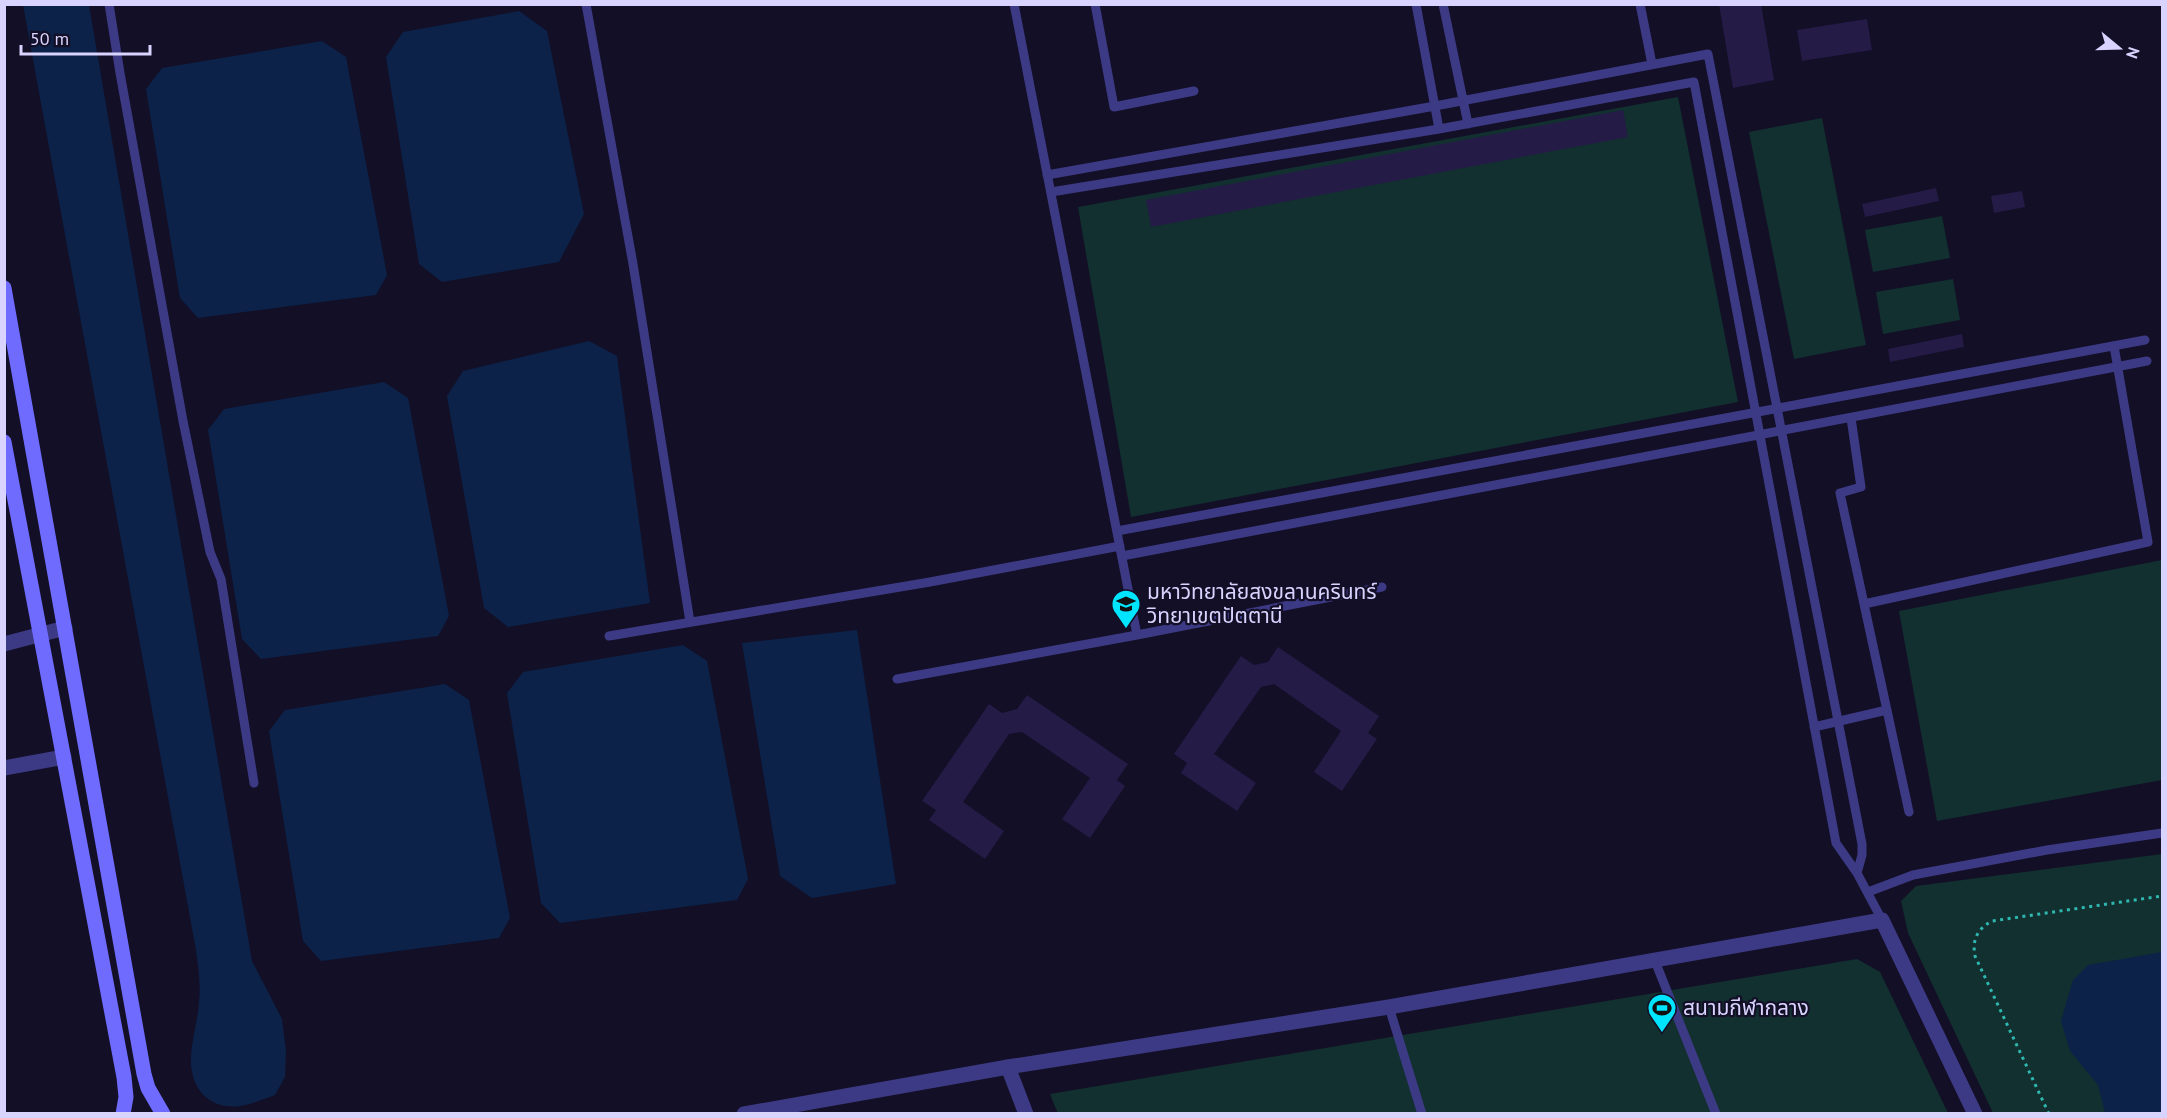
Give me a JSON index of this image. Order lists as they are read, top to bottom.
{
  "places": {
    "school or university": ["มหาวิทยาลัยสงขลานครินทร์ วิทยาเขตปัตตานี"],
    "sports": ["สนามกีฬากลาง"]
  },
  "scale_bar": "50 m",
  "north": "right"
}
